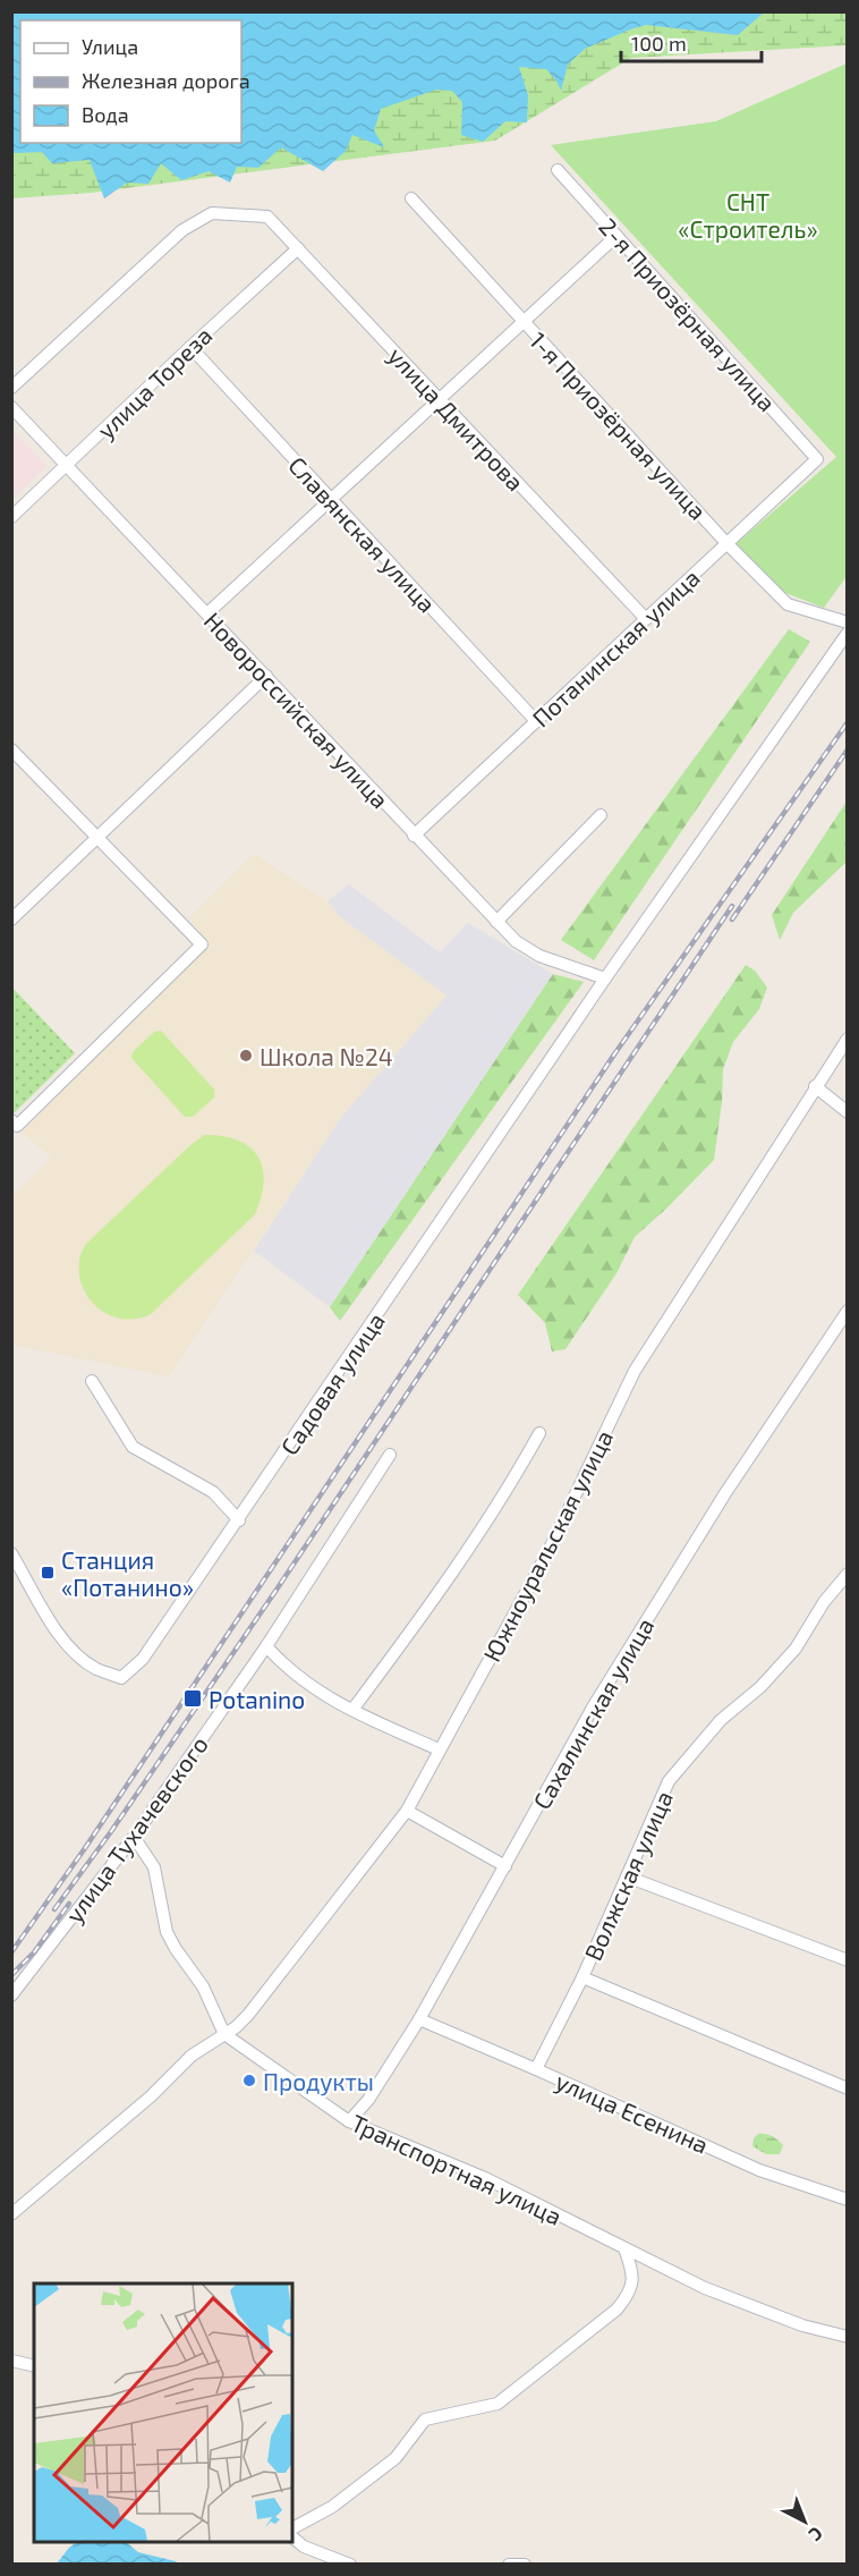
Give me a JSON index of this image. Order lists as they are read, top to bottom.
{
  "streets": {
    "street": [
      "2-я Приозёрная улица",
      "улица Тореза",
      "улица Дмитрова",
      "1-я Приозёрная улица",
      "Славянская улица",
      "Потанинская улица",
      "Новороссийская улица",
      "Садовая улица",
      "Южноуральская улица",
      "Сахалинская улица",
      "улица Тухачевского",
      "Волжская улица",
      "улица Есенина",
      "Транспортная улица"
    ]
  },
  "crossings": [
    ["2-я Приозёрная улица", "Потанинская улица"],
    ["улица Тореза", "улица Дмитрова"],
    ["улица Тореза", "Славянская улица"],
    ["улица Тореза", "Новороссийская улица"],
    ["улица Дмитрова", "Потанинская улица"],
    ["1-я Приозёрная улица", "Потанинская улица"],
    ["Славянская улица", "Потанинская улица"],
    ["Потанинская улица", "Новороссийская улица"],
    ["Новороссийская улица", "Садовая улица"],
    ["Южноуральская улица", "Транспортная улица"],
    ["Сахалинская улица", "улица Есенина"],
    ["Сахалинская улица", "Транспортная улица"],
    ["Волжская улица", "улица Есенина"]
  ],
  "parks": ["СНТ «Строитель»"],
  "places": {
    "other": ["Школа №24", "Продукты"],
    "transit": ["Станция «Потанино»", "Potanino"]
  },
  "legend": ["Улица", "Железная дорога", "Вода"],
  "scale_bar": "100 m",
  "north": "bottom right"
}
